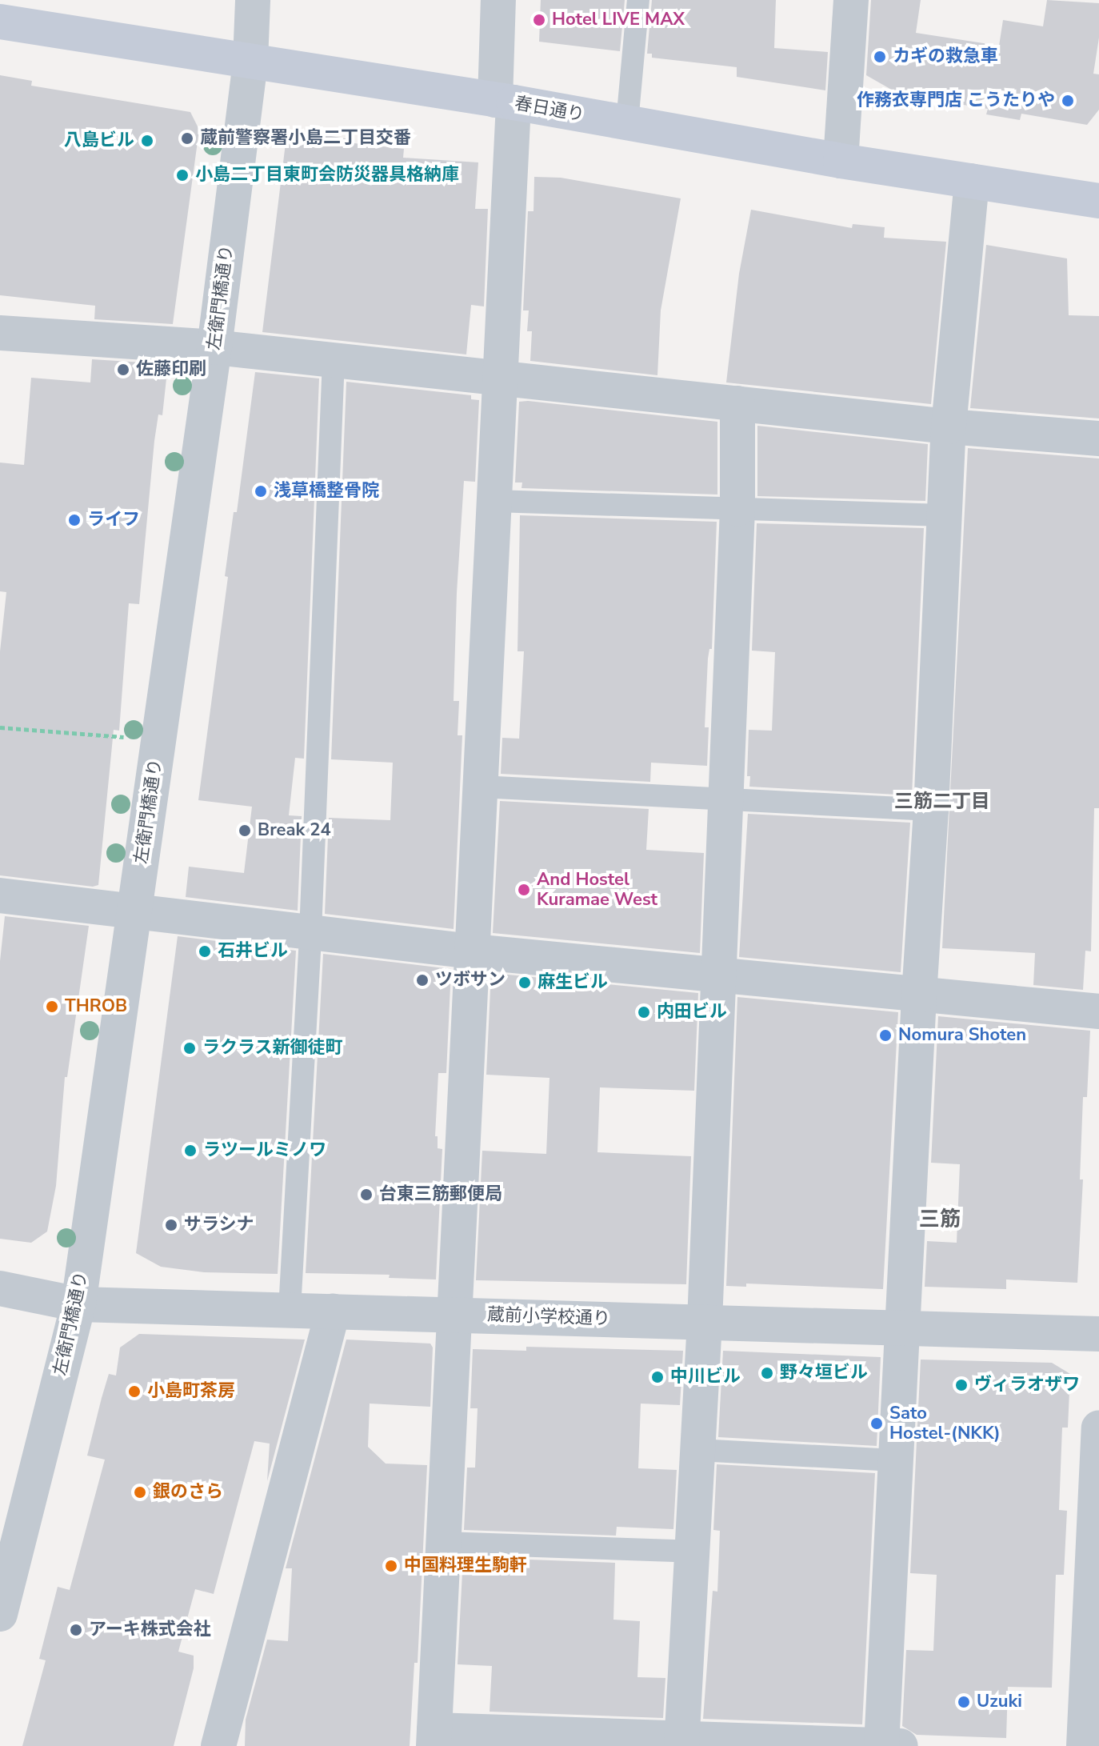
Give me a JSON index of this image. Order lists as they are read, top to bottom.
{
  "streets": {
    "main road": ["春日通り"],
    "street": ["左衛門橋通り", "蔵前小学校通り"]
  },
  "crossings": [
    ["春日通り", "左衛門橋通り"],
    ["左衛門橋通り", "蔵前小学校通り"]
  ],
  "districts": ["三筋二丁目", "三筋"],
  "places": [
    "Hotel LIVE MAX",
    "カギの救急車",
    "作務衣専門店 こうたりや",
    "蔵前警察署小島二丁目交番",
    "八島ビル",
    "小島二丁目東町会防災器具格納庫",
    "佐藤印刷",
    "浅草橋整骨院",
    "ライフ",
    "Break 24",
    "And Hostel Kuramae West",
    "石井ビル",
    "ツボサン",
    "麻生ビル",
    "THROB",
    "内田ビル",
    "Nomura Shoten",
    "ラクラス新御徒町",
    "ラツールミノワ",
    "台東三筋郵便局",
    "サラシナ",
    "野々垣ビル",
    "中川ビル",
    "ヴィラオザワ",
    "小島町茶房",
    "Sato Hostel-(NKK)",
    "銀のさら",
    "中国料理生駒軒",
    "アーキ株式会社",
    "Uzuki"
  ]
}
